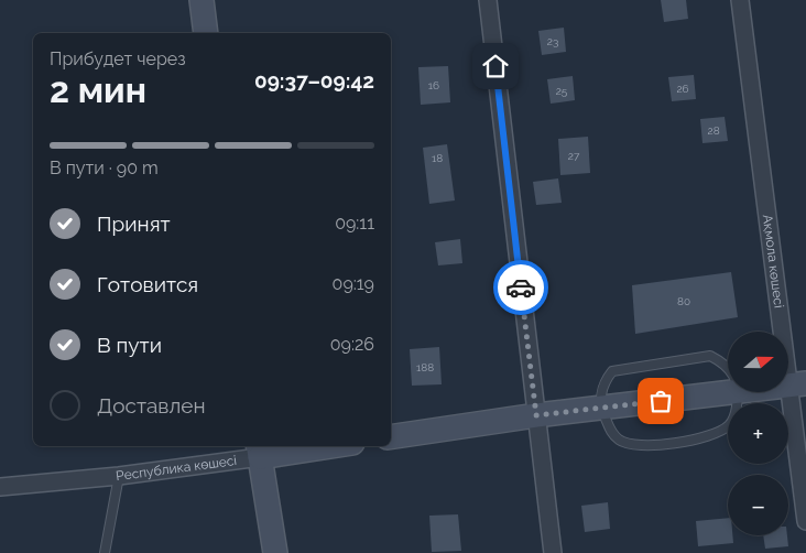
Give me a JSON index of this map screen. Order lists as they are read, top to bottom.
{
  "streets": {
    "street": ["Ақмола көшесі", "Республика көшесі"]
  },
  "house_numbers": [
    "23",
    "16",
    "26",
    "25",
    "28",
    "27",
    "18",
    "80",
    "188"
  ],
  "north": "right",
  "page": {
    "heading": ["2 мин", "Прибудет через", "09:37–09:42"],
    "bar": "В пути · 90 m",
    "list": [
      ["Принят", "09:11"],
      ["Готовится", "09:19"],
      ["В пути", "09:26"],
      "Доставлен"
    ],
    "map_buttons": ["+", "−"]
  }
}
